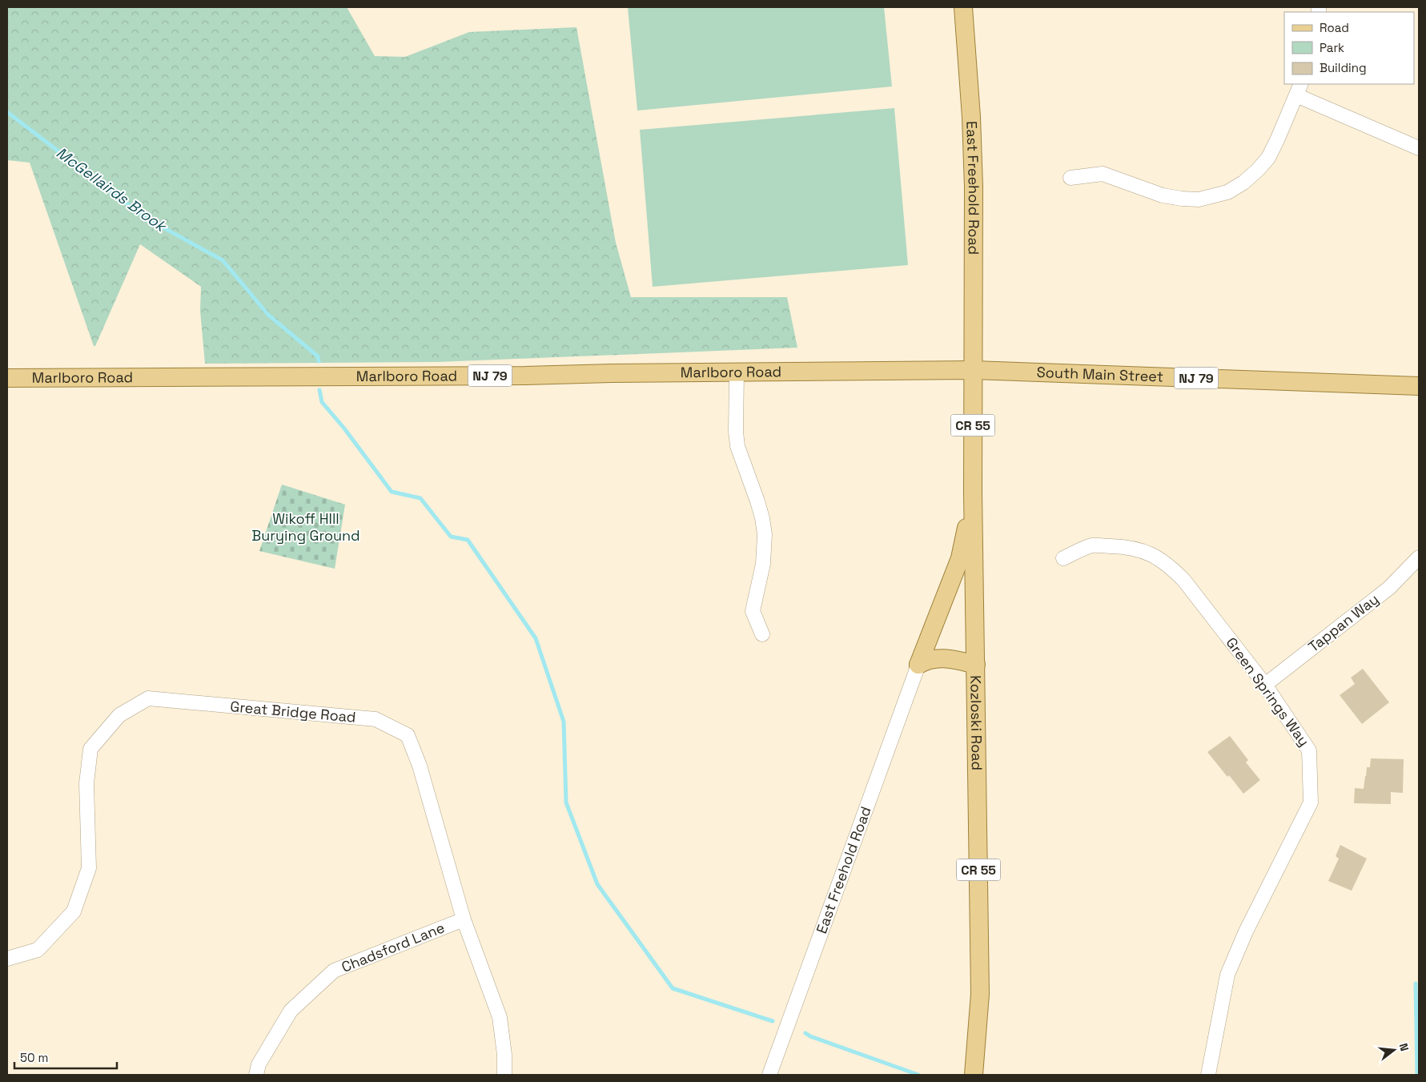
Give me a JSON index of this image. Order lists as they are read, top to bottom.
{
  "streets": {
    "main road": [
      "East Freehold Road",
      "Marlboro Road",
      "South Main Street",
      "NJ 79",
      "CR 55",
      "Kozloski Road"
    ],
    "street": [
      "Tappan Way",
      "Green Springs Way",
      "Great Bridge Road",
      "Chadsford Lane"
    ]
  },
  "crossings": [
    ["East Freehold Road", "Marlboro Road"],
    ["East Freehold Road", "South Main Street"],
    ["East Freehold Road", "Kozloski Road"],
    ["Marlboro Road", "South Main Street"],
    ["Marlboro Road", "Kozloski Road"],
    ["South Main Street", "Kozloski Road"],
    ["Tappan Way", "Green Springs Way"],
    ["Great Bridge Road", "Chadsford Lane"]
  ],
  "water": ["McGellairds Brook"],
  "parks": ["Wikoff HIll Burying Ground"],
  "legend": ["Road", "Park", "Building"],
  "scale_bar": "50 m",
  "north": "right"
}
